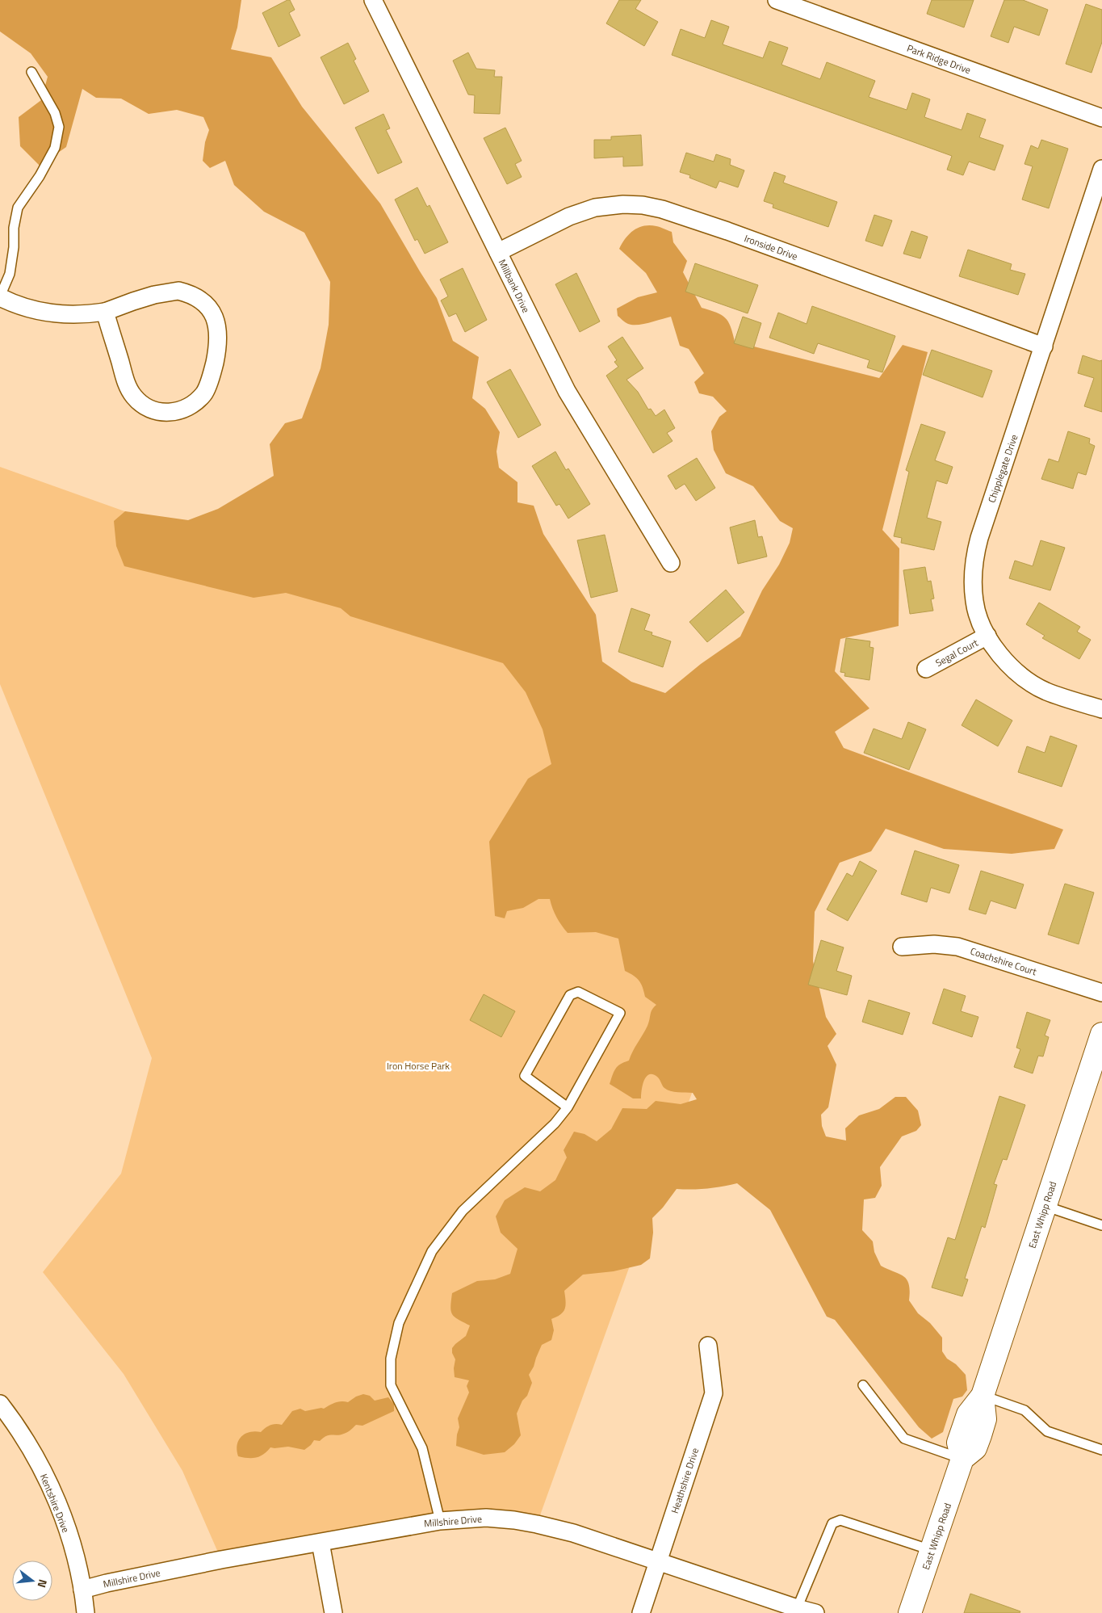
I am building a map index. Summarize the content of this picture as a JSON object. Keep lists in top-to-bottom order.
{
  "streets": {
    "main road": ["East Whipp Road"],
    "street": [
      "Park Ridge Drive",
      "Ironside Drive",
      "Millbank Drive",
      "Chipplegate Drive",
      "Segal Court",
      "Coachshire Court",
      "Heathshire Drive",
      "Kentshire Drive",
      "Millshire Drive"
    ]
  },
  "crossings": [
    ["Ironside Drive", "Millbank Drive"],
    ["Ironside Drive", "Chipplegate Drive"],
    ["Chipplegate Drive", "Segal Court"],
    ["Heathshire Drive", "Millshire Drive"],
    ["Kentshire Drive", "Millshire Drive"]
  ],
  "parks": ["Iron Horse Park"],
  "north": "right"
}
